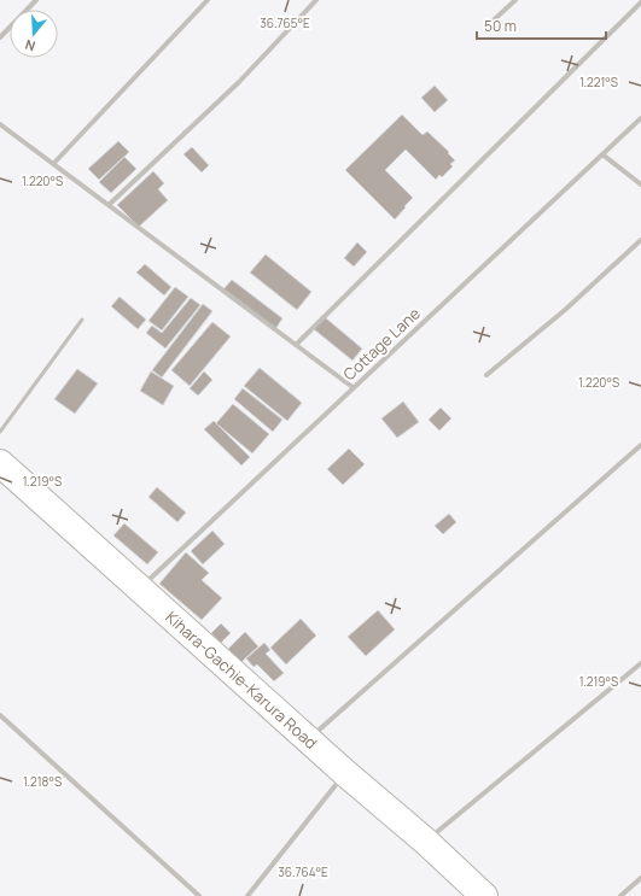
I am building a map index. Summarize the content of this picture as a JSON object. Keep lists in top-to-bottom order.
{
  "streets": {
    "street": ["Cottage Lane", "Kihara-Gachie-Karura Road"]
  },
  "crossings": [
    ["Cottage Lane", "Kihara-Gachie-Karura Road"]
  ],
  "scale_bar": "50 m",
  "north": "bottom",
  "coordinates": [
    "36.765°E",
    "1.221°S",
    "1.220°S",
    "1.219°S",
    "1.218°S",
    "36.764°E"
  ]
}
